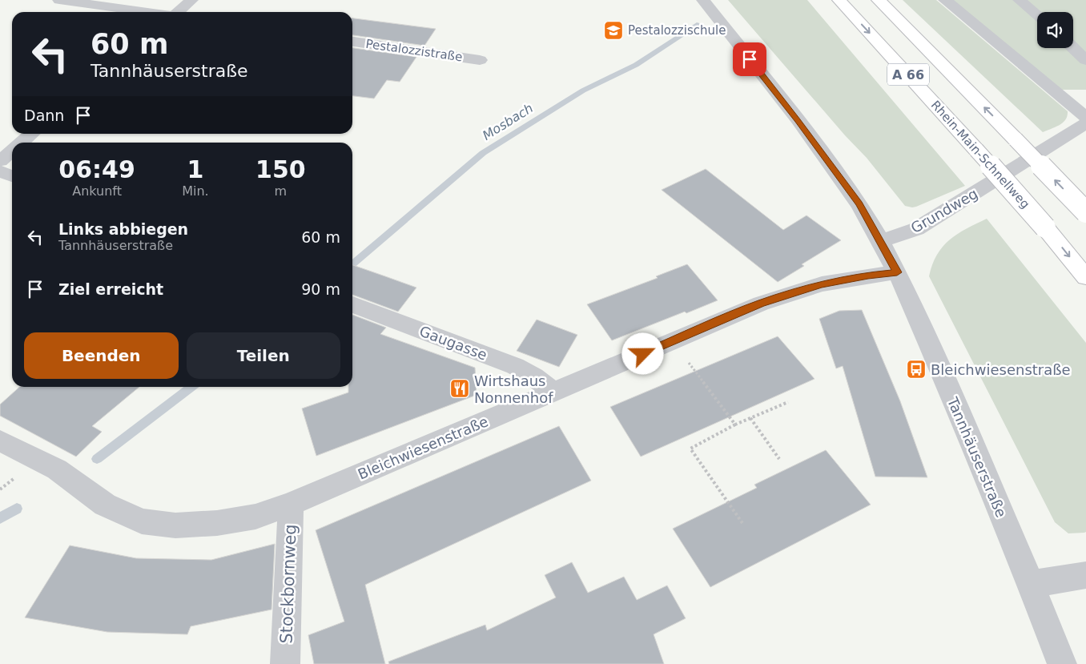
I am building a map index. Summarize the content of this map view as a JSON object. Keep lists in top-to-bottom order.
{
  "streets": {
    "highway": ["A 66", "Rhein-Main-Schnellweg"],
    "street": [
      "Pestalozzistraße",
      "Grundweg",
      "Gaugasse",
      "Bleichwiesenstraße",
      "Tannhäuserstraße",
      "Stockbornweg"
    ]
  },
  "crossings": [
    ["Grundweg", "Tannhäuserstraße"],
    ["Gaugasse", "Bleichwiesenstraße"],
    ["Bleichwiesenstraße", "Tannhäuserstraße"],
    ["Bleichwiesenstraße", "Stockbornweg"]
  ],
  "water": ["Mosbach"],
  "places": {
    "school or university": ["Pestalozzischule"],
    "bus stop": ["Bleichwiesenstraße"],
    "restaurant": ["Wirtshaus Nonnenhof"]
  },
  "page": {
    "turn": ["60 m", "Tannhäuserstraße"],
    "then": "Dann",
    "eta": [
      "06:49",
      "Ankunft",
      "1",
      "Min.",
      "150",
      "m"
    ],
    "list": [
      {
        "name": "Links abbiegen",
        "note": "Tannhäuserstraße",
        "value": "60 m"
      },
      {
        "name": "Ziel erreicht",
        "value": "90 m"
      }
    ],
    "buttons": ["Beenden", "Teilen"]
  }
}
